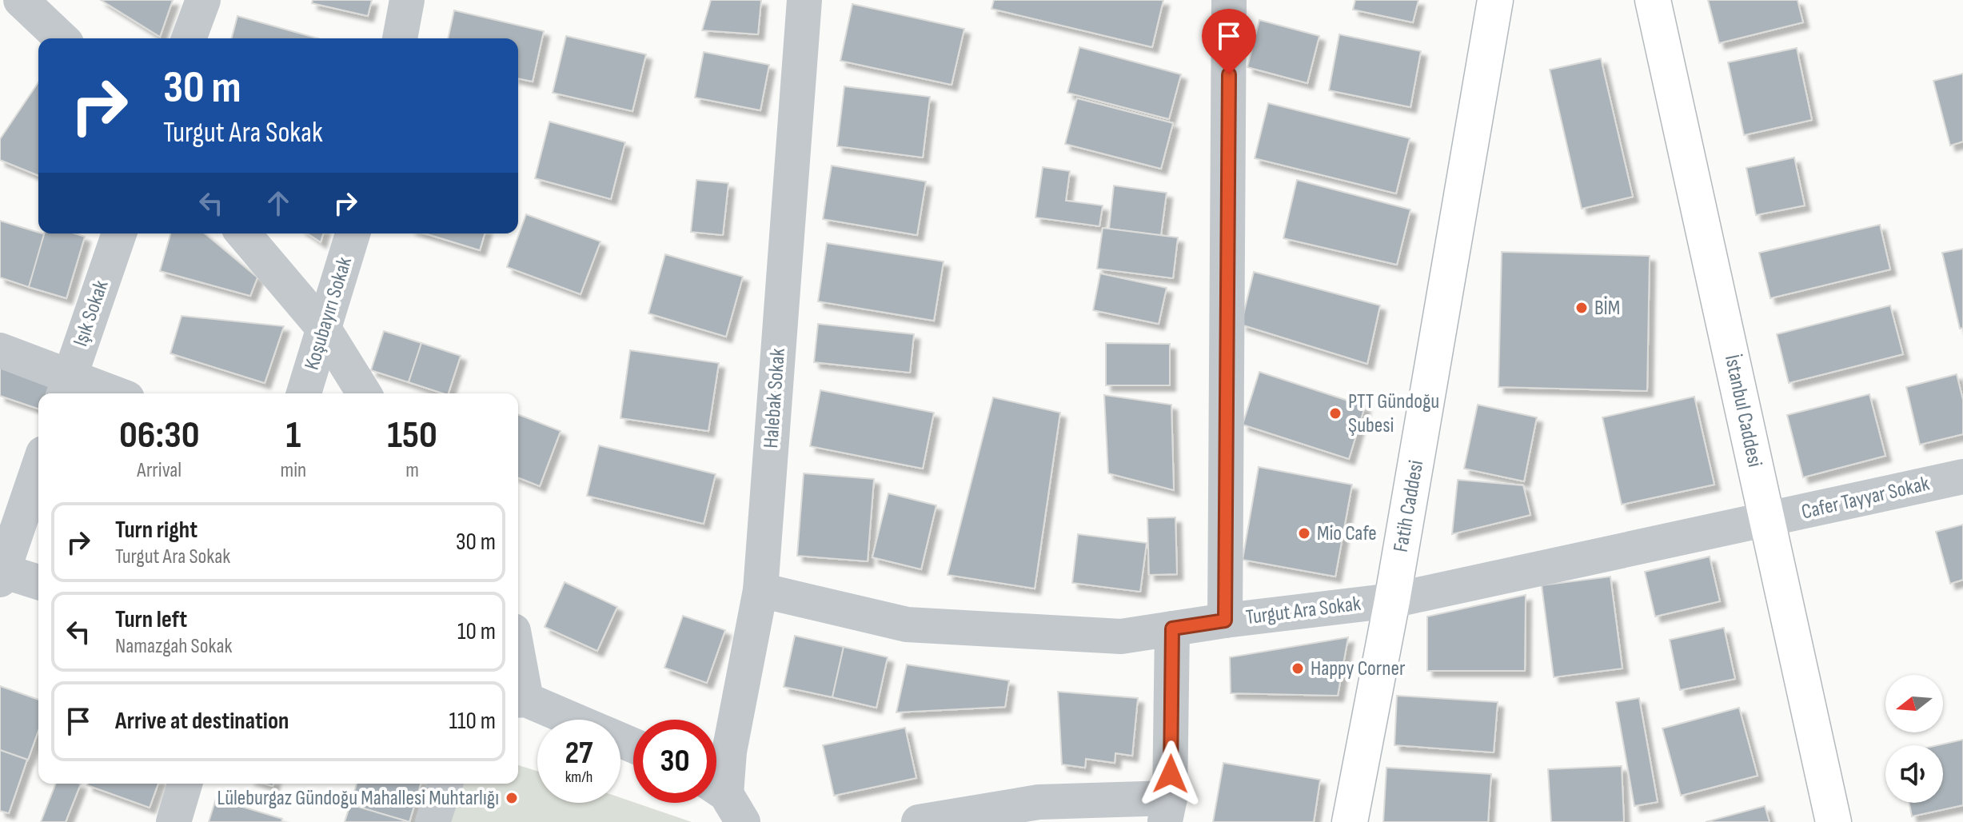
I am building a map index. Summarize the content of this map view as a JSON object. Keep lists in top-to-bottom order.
{
  "streets": {
    "main road": ["İstanbul Caddesi", "Fatih Caddesi"],
    "street": [
      "Işık Sokak",
      "Koşubayırı Sokak",
      "Halebak Sokak",
      "Cafer Tayyar Sokak",
      "Turgut Ara Sokak"
    ]
  },
  "crossings": [
    ["Halebak Sokak", "Turgut Ara Sokak"],
    ["İstanbul Caddesi", "Cafer Tayyar Sokak"],
    ["İstanbul Caddesi", "Turgut Ara Sokak"],
    ["Cafer Tayyar Sokak", "Turgut Ara Sokak"],
    ["Fatih Caddesi", "Turgut Ara Sokak"]
  ],
  "places": [
    "BİM",
    "PTT Gündoğu Şubesi",
    "Mio Cafe",
    "Happy Corner",
    "Lüleburgaz Gündoğu Mahallesi Muhtarlığı"
  ],
  "north": "left",
  "page": {
    "turn": ["30 m", "Turgut Ara Sokak"],
    "eta": [
      "06:30",
      "Arrival",
      "1",
      "min",
      "150",
      "m"
    ],
    "list": [
      {
        "name": "Turn right",
        "note": "Turgut Ara Sokak",
        "value": "30 m"
      },
      {
        "name": "Turn left",
        "note": "Namazgah Sokak",
        "value": "10 m"
      },
      {
        "name": "Arrive at destination",
        "value": "110 m"
      }
    ],
    "speed": "27 km/h",
    "limit": "30"
  }
}
